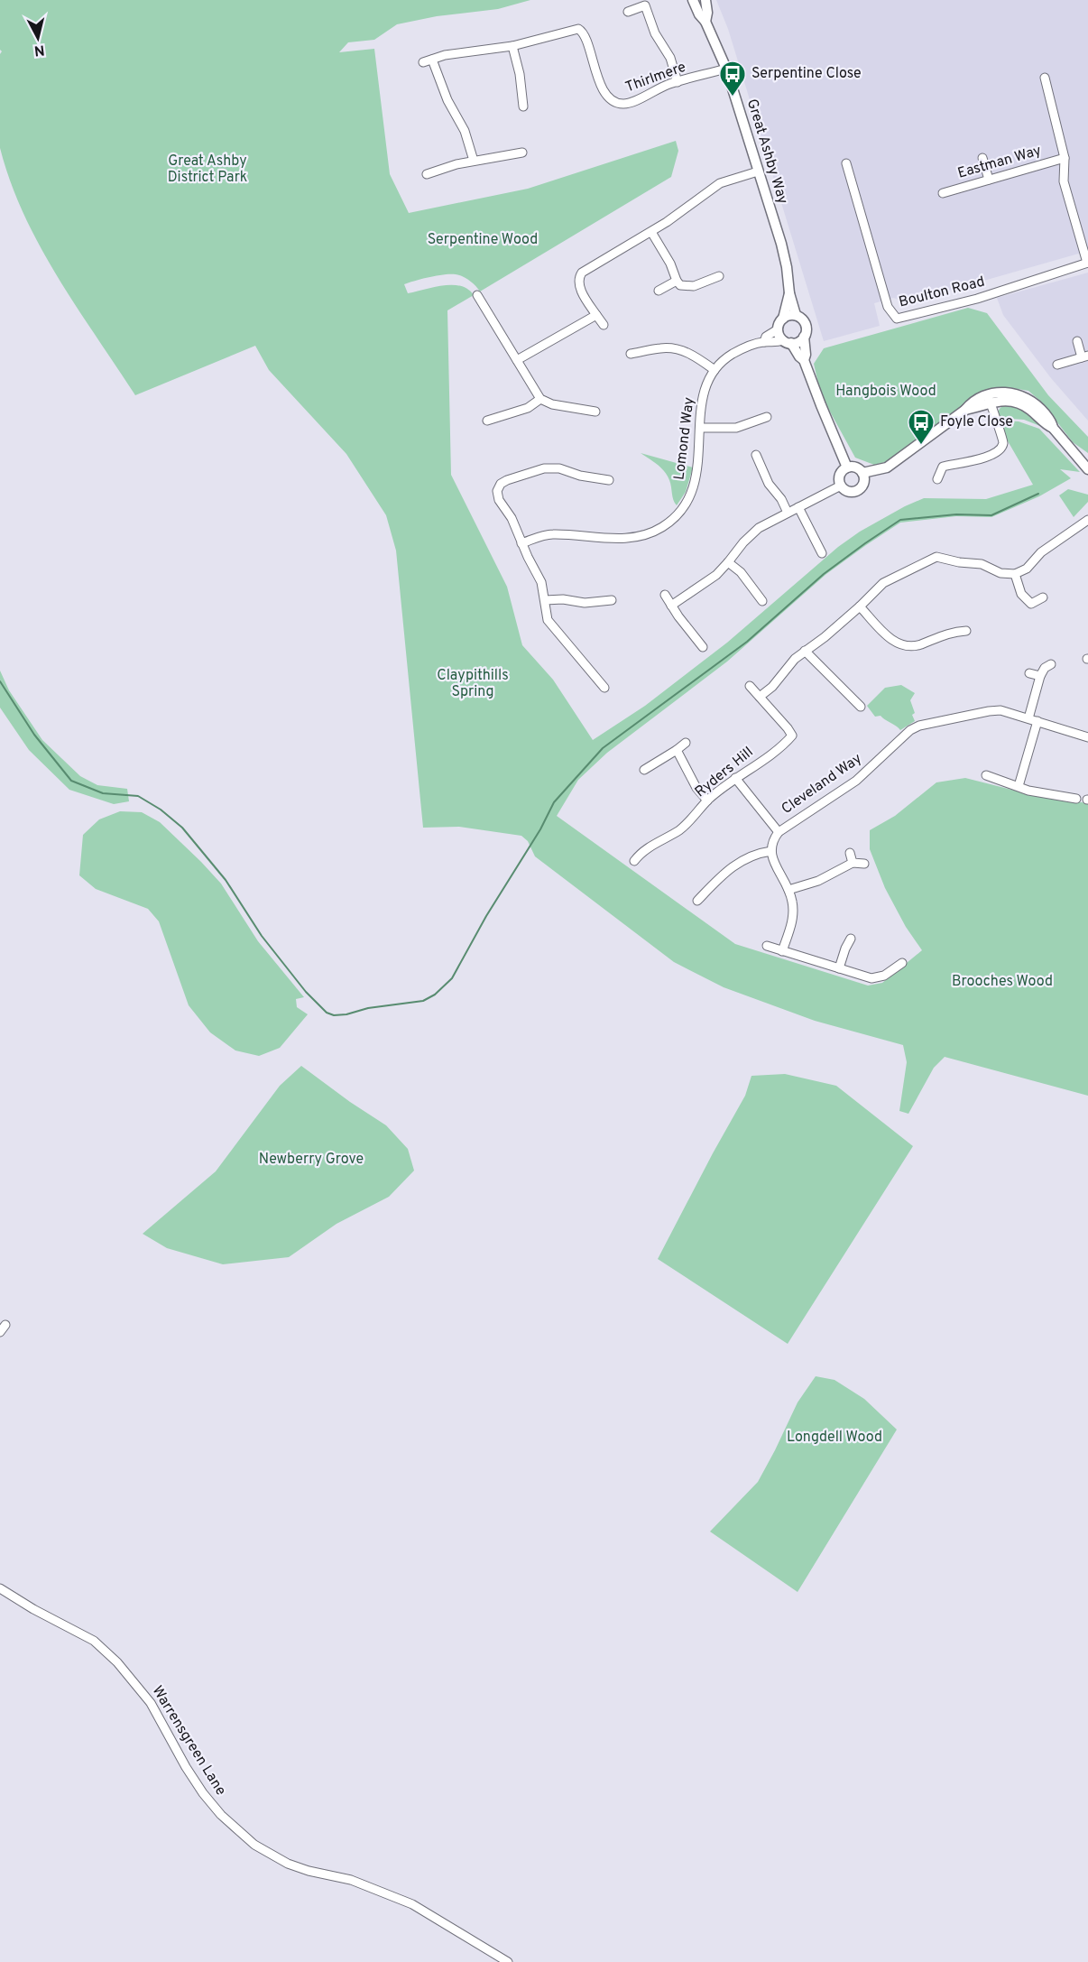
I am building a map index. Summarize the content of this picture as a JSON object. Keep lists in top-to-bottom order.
{
  "streets": {
    "street": [
      "Thirlmere",
      "Great Ashby Way",
      "Eastman Way",
      "Boulton Road",
      "Lomond Way",
      "Ryders Hill",
      "Cleveland Way",
      "Warrensgreen Lane"
    ]
  },
  "crossings": [
    ["Thirlmere", "Great Ashby Way"],
    ["Great Ashby Way", "Lomond Way"],
    ["Eastman Way", "Boulton Road"],
    ["Ryders Hill", "Cleveland Way"]
  ],
  "parks": [
    "Great Ashby District Park",
    "Serpentine Wood",
    "Hangbois Wood",
    "Claypithills Spring",
    "Brooches Wood",
    "Newberry Grove",
    "Longdell Wood"
  ],
  "places": {
    "bus stop": ["Serpentine Close", "Foyle Close"]
  },
  "north": "bottom"
}
